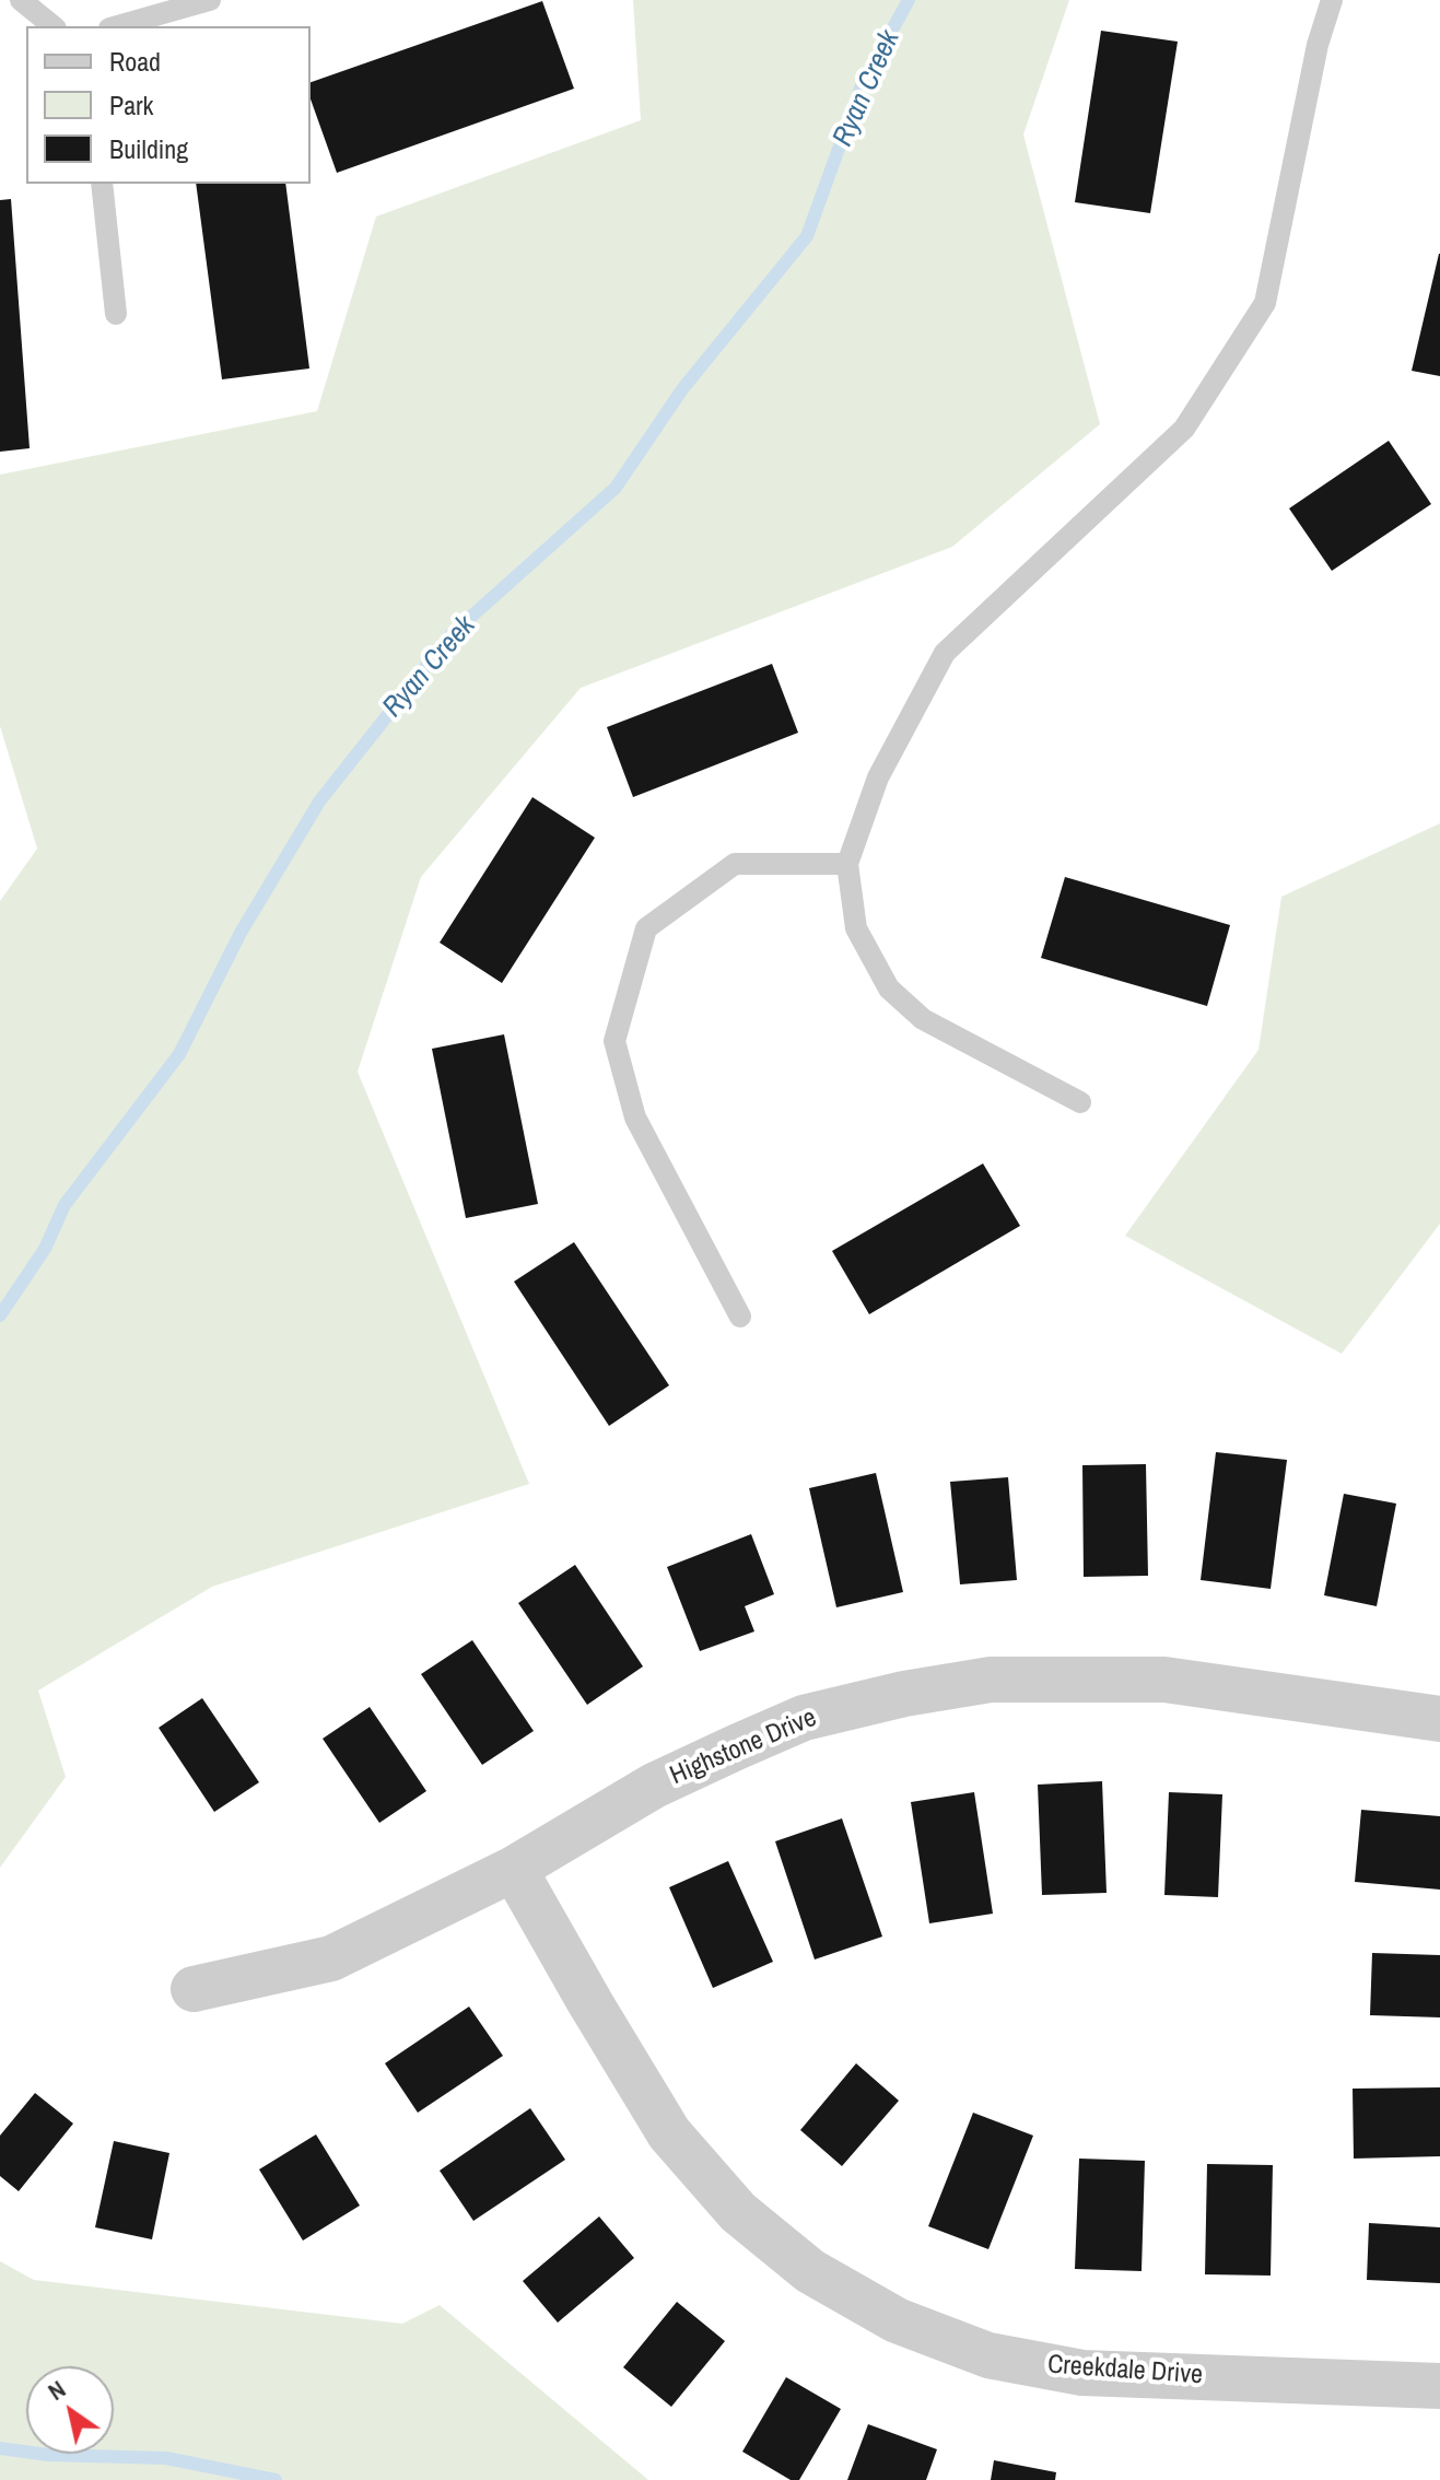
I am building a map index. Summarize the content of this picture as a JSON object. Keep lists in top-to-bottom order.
{
  "streets": {
    "street": ["Highstone Drive", "Creekdale Drive"]
  },
  "crossings": [
    ["Highstone Drive", "Creekdale Drive"]
  ],
  "water": ["Ryan Creek"],
  "legend": ["Road", "Park", "Building"],
  "north": "top left"
}
